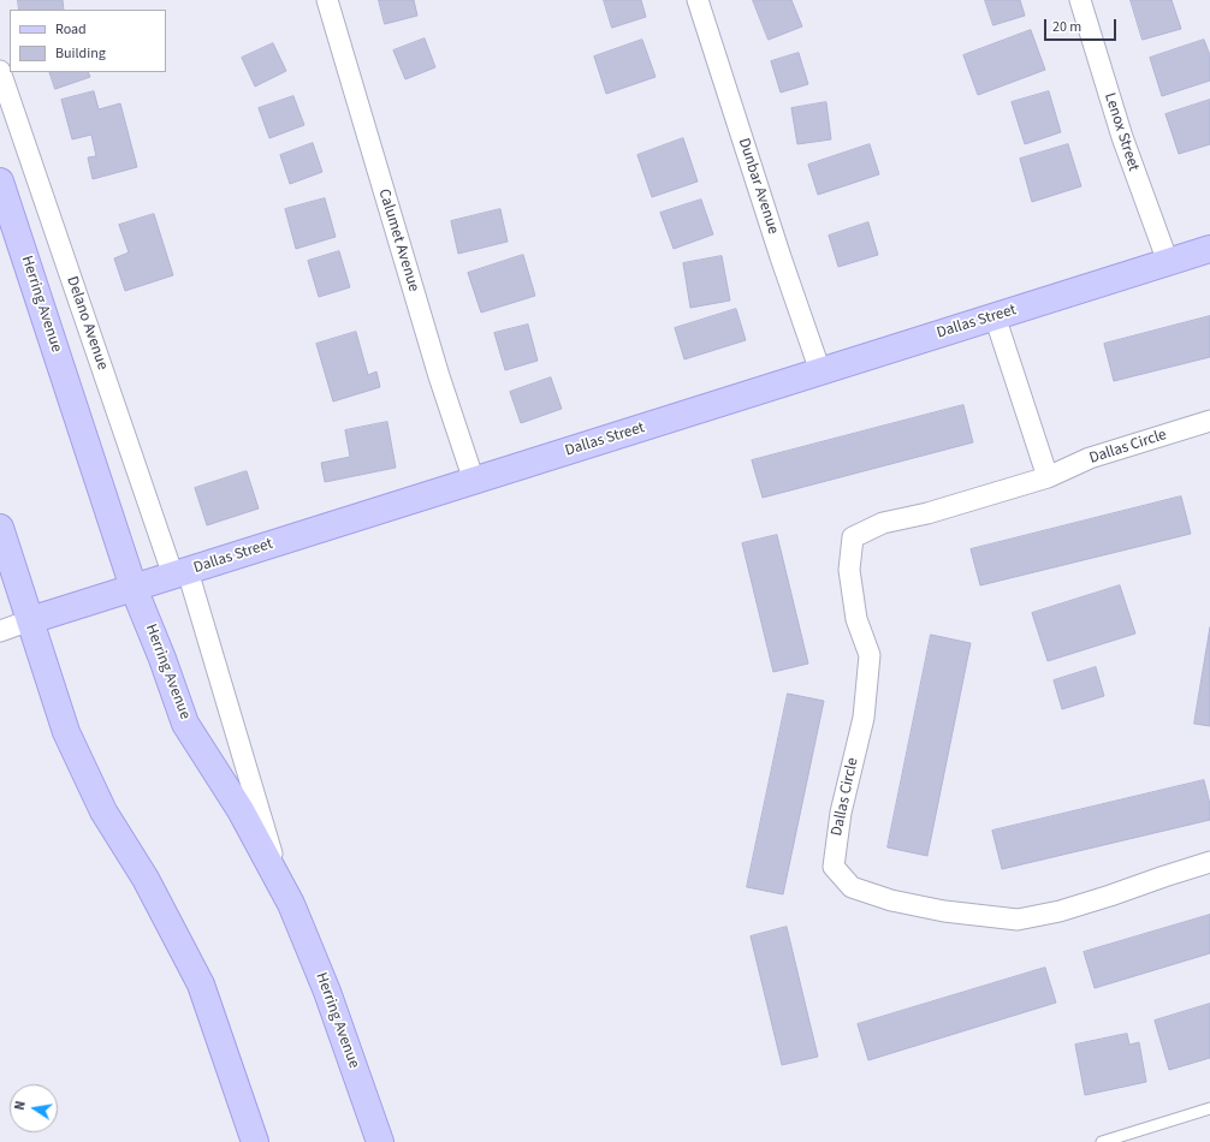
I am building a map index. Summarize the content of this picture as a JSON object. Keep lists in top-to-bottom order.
{
  "streets": {
    "main road": ["Herring Avenue", "Dallas Street"],
    "street": [
      "Lenox Street",
      "Dunbar Avenue",
      "Calumet Avenue",
      "Delano Avenue",
      "Dallas Circle"
    ]
  },
  "crossings": [
    ["Lenox Street", "Dallas Street"],
    ["Dunbar Avenue", "Dallas Street"],
    ["Calumet Avenue", "Dallas Street"],
    ["Herring Avenue", "Dallas Street"],
    ["Herring Avenue", "Delano Avenue"],
    ["Dallas Street", "Delano Avenue"]
  ],
  "legend": ["Road", "Building"],
  "scale_bar": "20 m",
  "north": "left"
}
